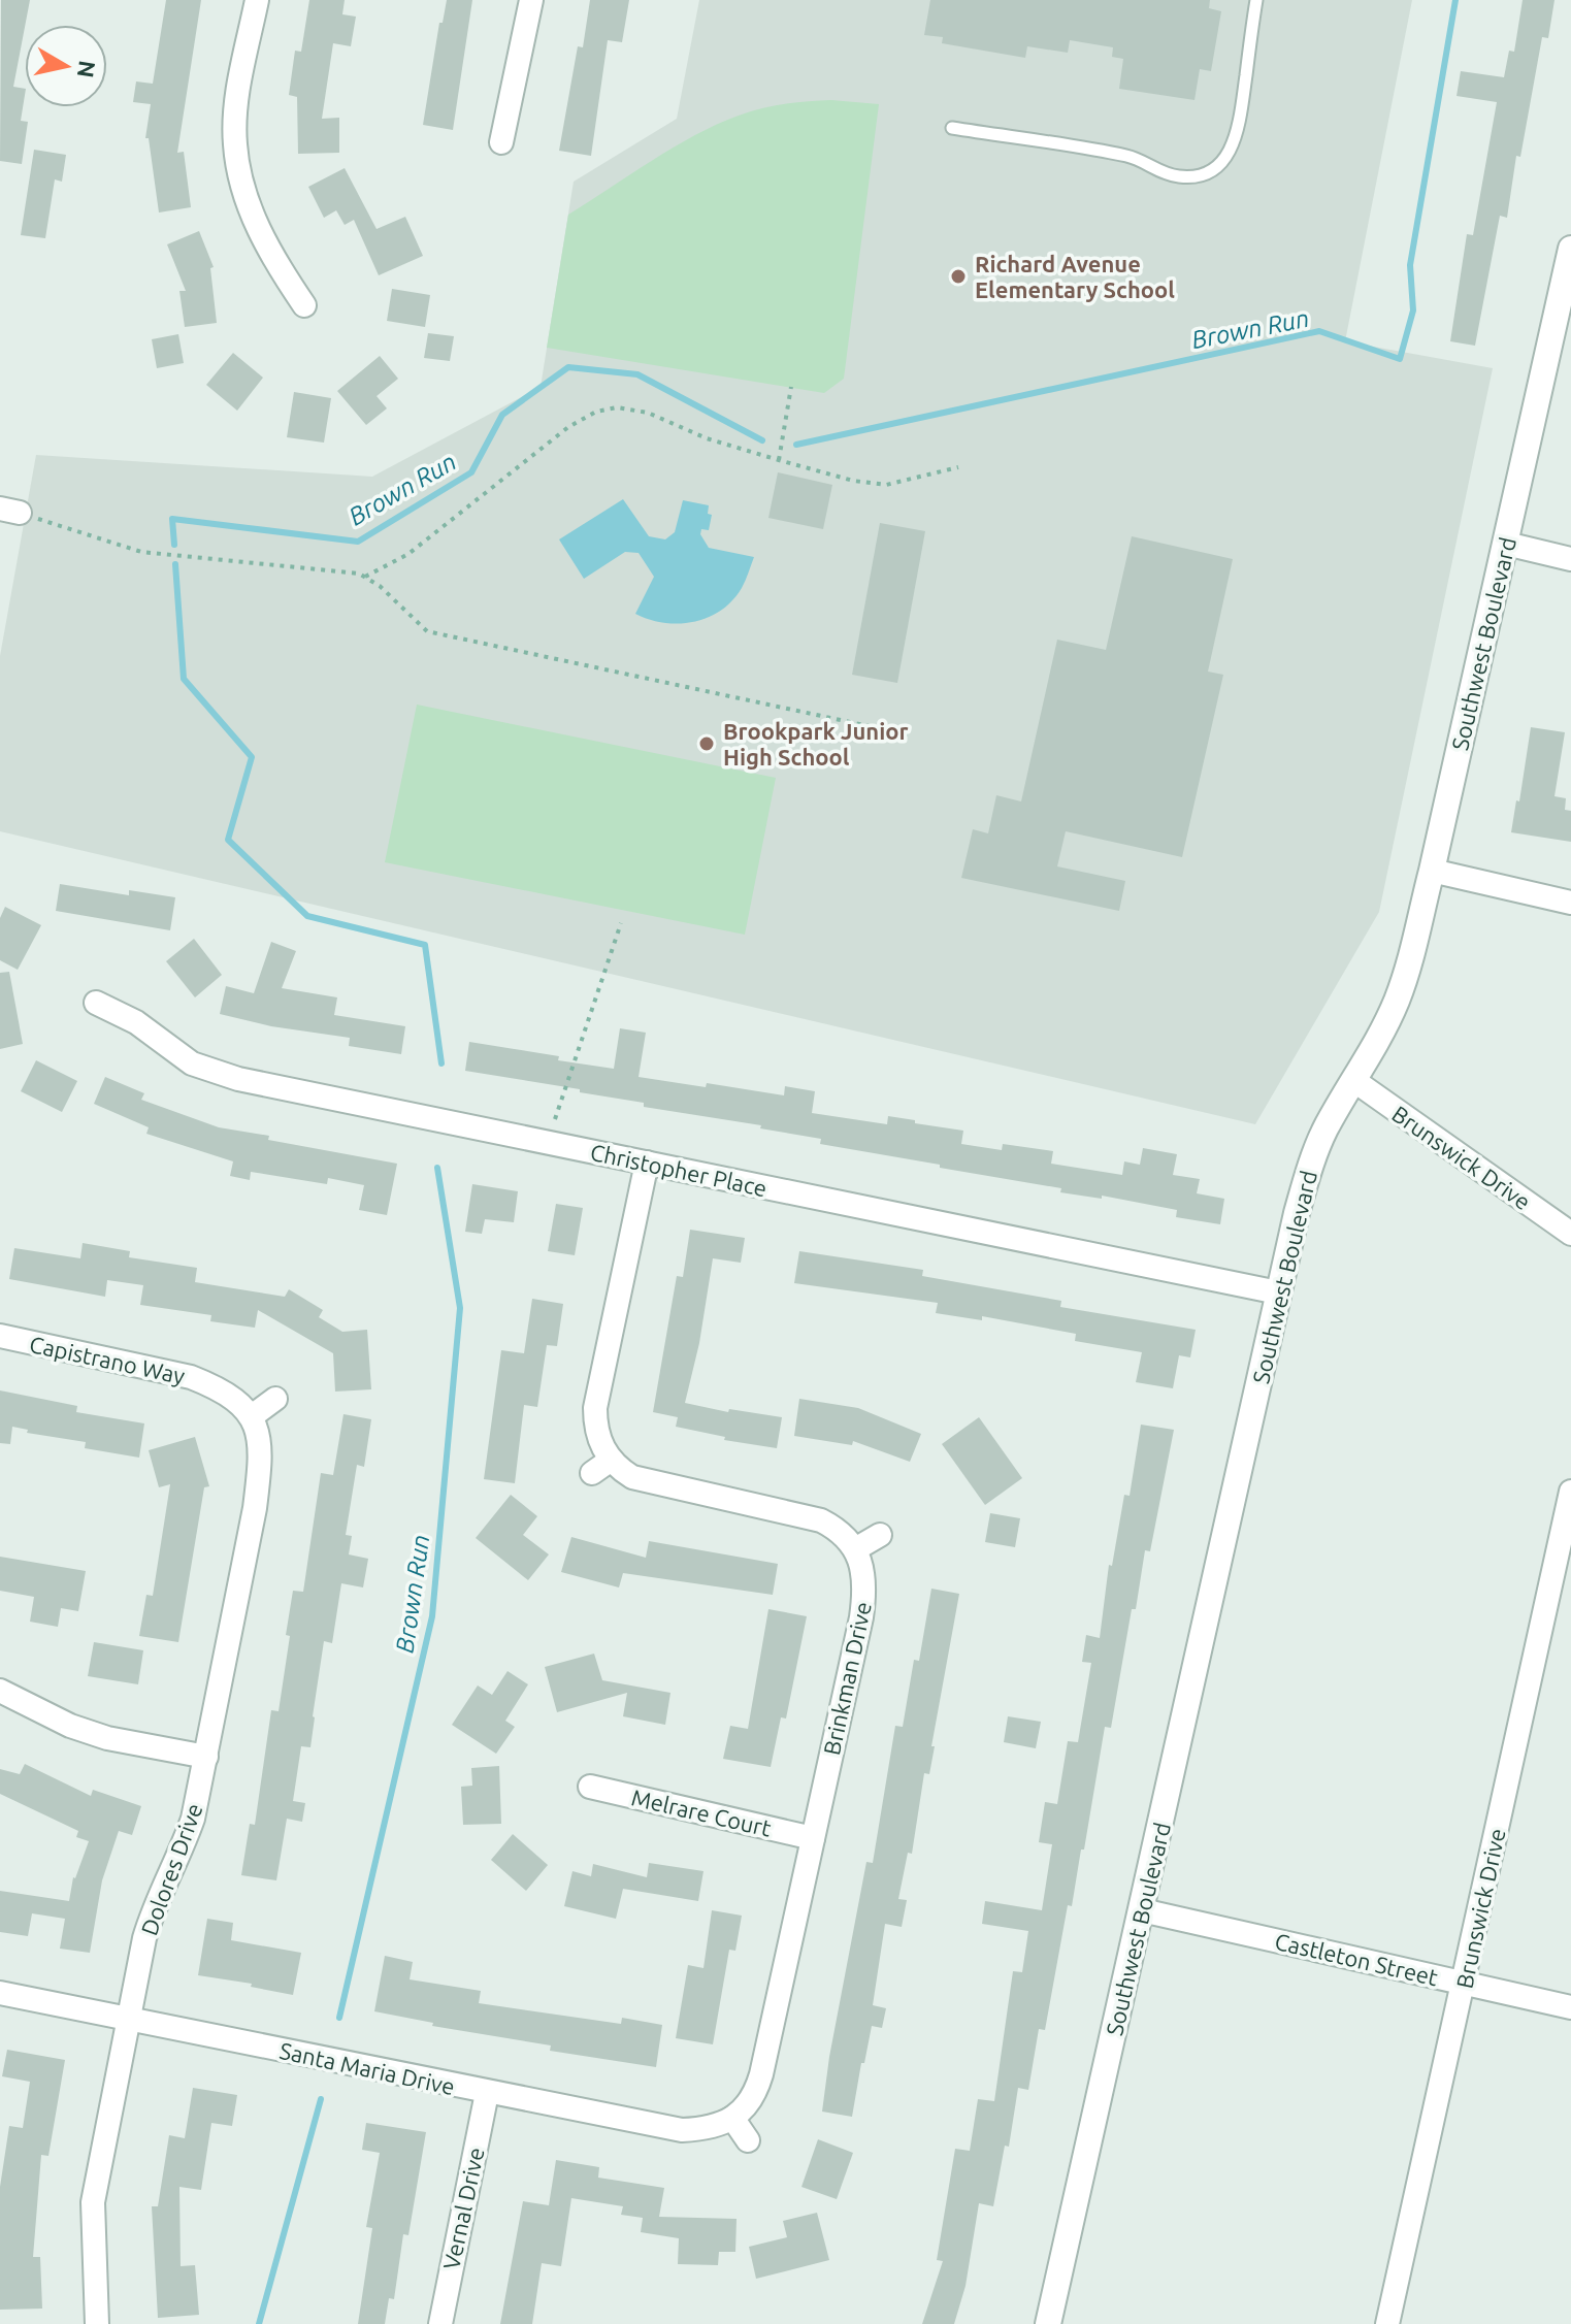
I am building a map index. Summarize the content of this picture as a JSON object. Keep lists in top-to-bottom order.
{
  "streets": {
    "street": [
      "Southwest Boulevard",
      "Brunswick Drive",
      "Christopher Place",
      "Capistrano Way",
      "Brinkman Drive",
      "Melrare Court",
      "Dolores Drive",
      "Castleton Street",
      "Santa Maria Drive",
      "Vernal Drive"
    ]
  },
  "crossings": [
    ["Southwest Boulevard", "Brunswick Drive"],
    ["Southwest Boulevard", "Christopher Place"],
    ["Southwest Boulevard", "Castleton Street"],
    ["Brunswick Drive", "Castleton Street"],
    ["Capistrano Way", "Dolores Drive"],
    ["Brinkman Drive", "Melrare Court"],
    ["Brinkman Drive", "Santa Maria Drive"],
    ["Dolores Drive", "Santa Maria Drive"],
    ["Santa Maria Drive", "Vernal Drive"]
  ],
  "water": ["Brown Run"],
  "places": ["Richard Avenue Elementary School", "Brookpark Junior High School"],
  "north": "right"
}
